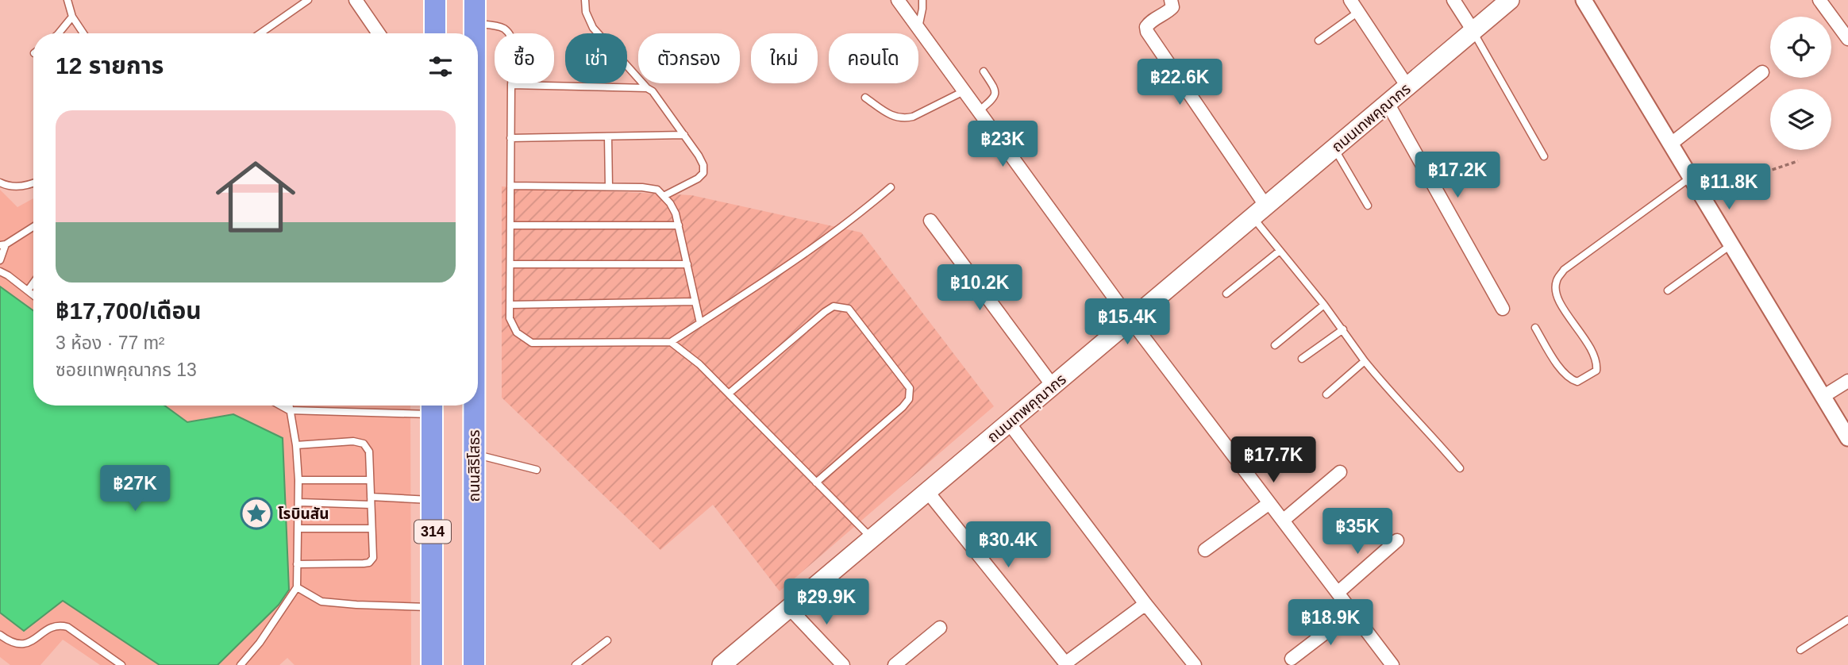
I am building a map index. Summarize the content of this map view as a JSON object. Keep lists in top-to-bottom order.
{
  "streets": {
    "highway": ["ถนนสิริโสธร", "314"],
    "main road": ["ถนนเทพคุณากร"]
  },
  "places": {
    "place": ["โรบินสัน"]
  },
  "page": {
    "chip": [
      "ซื้อ",
      "เช่า",
      "ตัวกรอง",
      "ใหม่",
      "คอนโด"
    ],
    "heading": "12 รายการ",
    "price": [
      "฿22.6K",
      "฿23K",
      "฿17.2K",
      "฿11.8K",
      "฿10.2K",
      "฿15.4K",
      "฿17.7K",
      "฿27K",
      "฿35K",
      "฿30.4K",
      "฿29.9K",
      "฿18.9K"
    ],
    "list": [
      {
        "name": "฿17,700/เดือน",
        "note": "3 ห้อง · 77 m² · ซอยเทพคุณากร 13"
      }
    ]
  }
}
